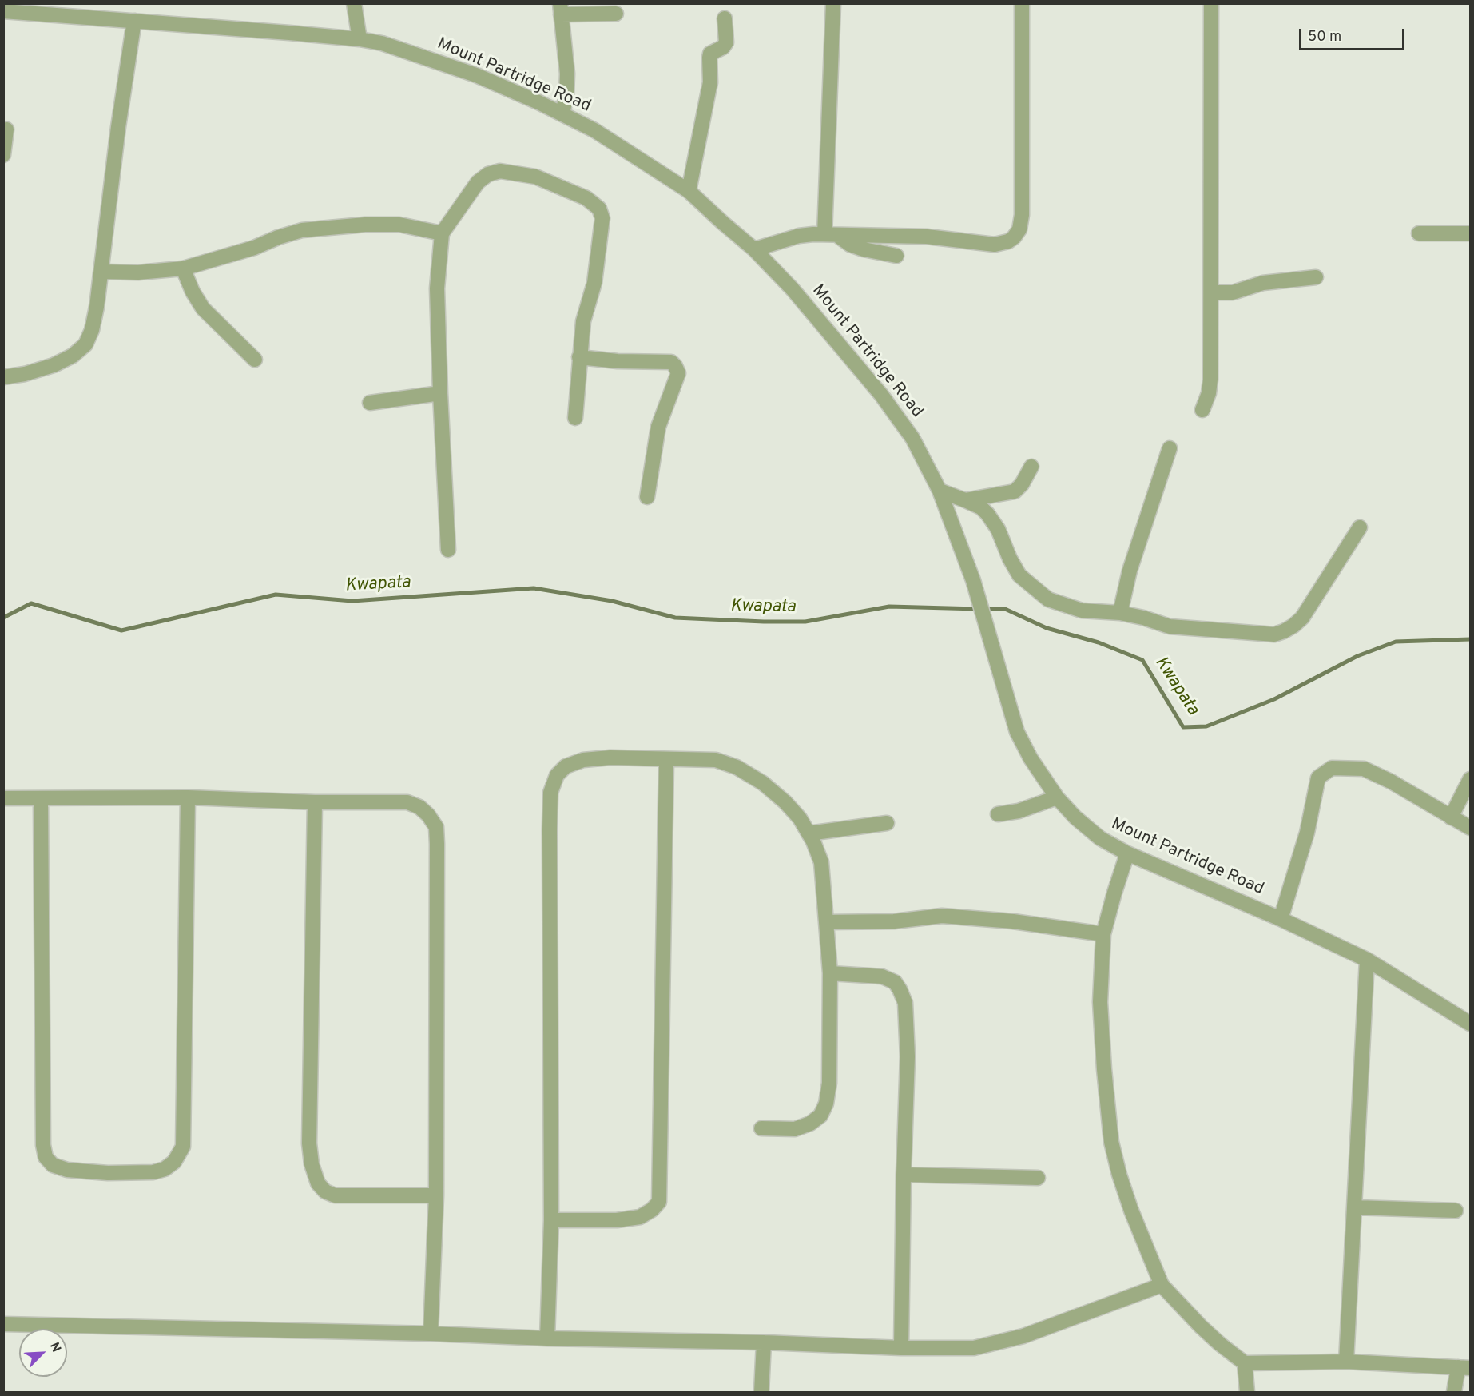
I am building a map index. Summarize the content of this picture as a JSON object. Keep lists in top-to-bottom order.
{
  "streets": {
    "street": ["Mount Partridge Road"]
  },
  "water": ["Kwapata"],
  "scale_bar": "50 m",
  "north": "top right"
}
